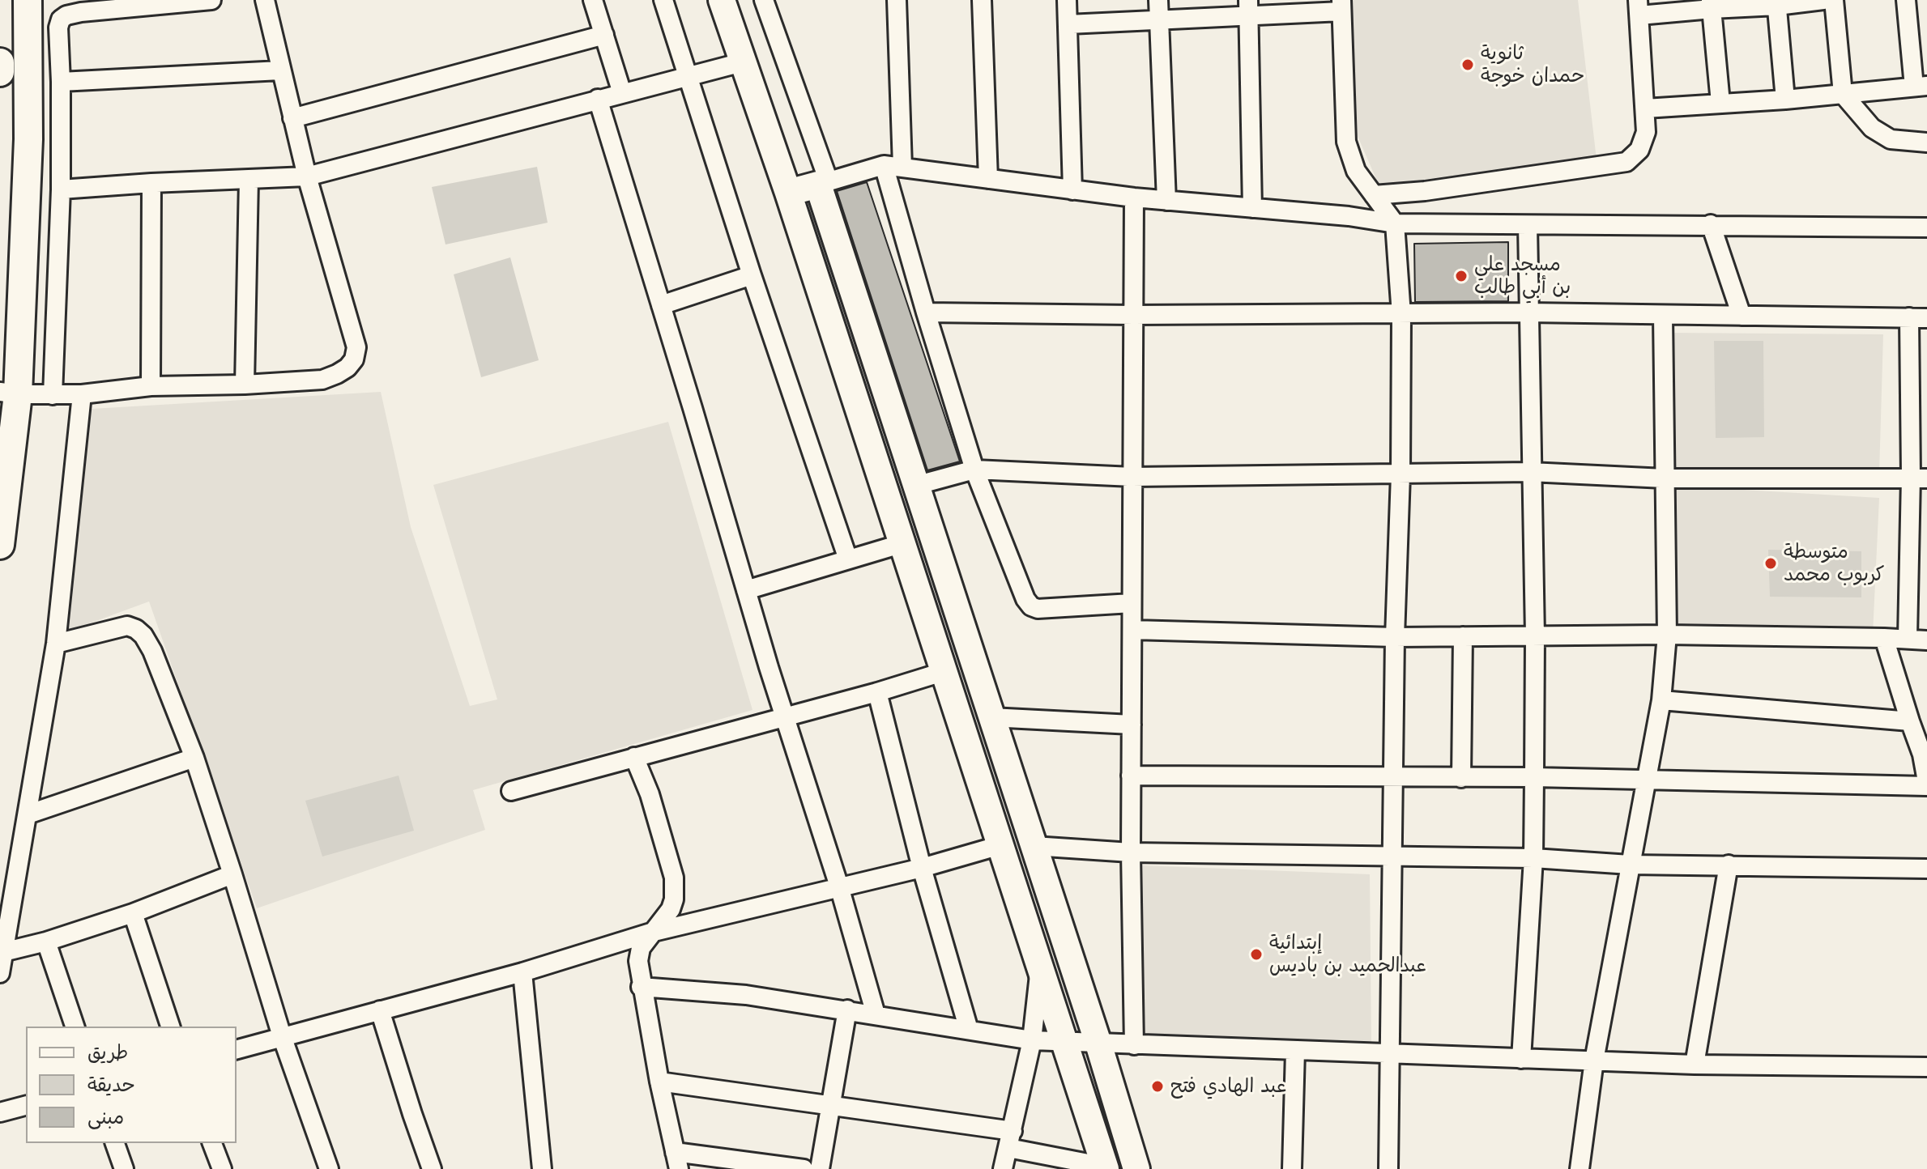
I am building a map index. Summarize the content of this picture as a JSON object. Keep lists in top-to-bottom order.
{
  "places": [
    "ثانوية حمدان خوجة",
    "مسجد علي بن أبي طالب",
    "متوسطة كربوب محمد",
    "إبتدائية عبدالحميد بن باديس",
    "عبد الهادي فتح"
  ],
  "legend": ["طريق", "حديقة", "مبنى"]
}
